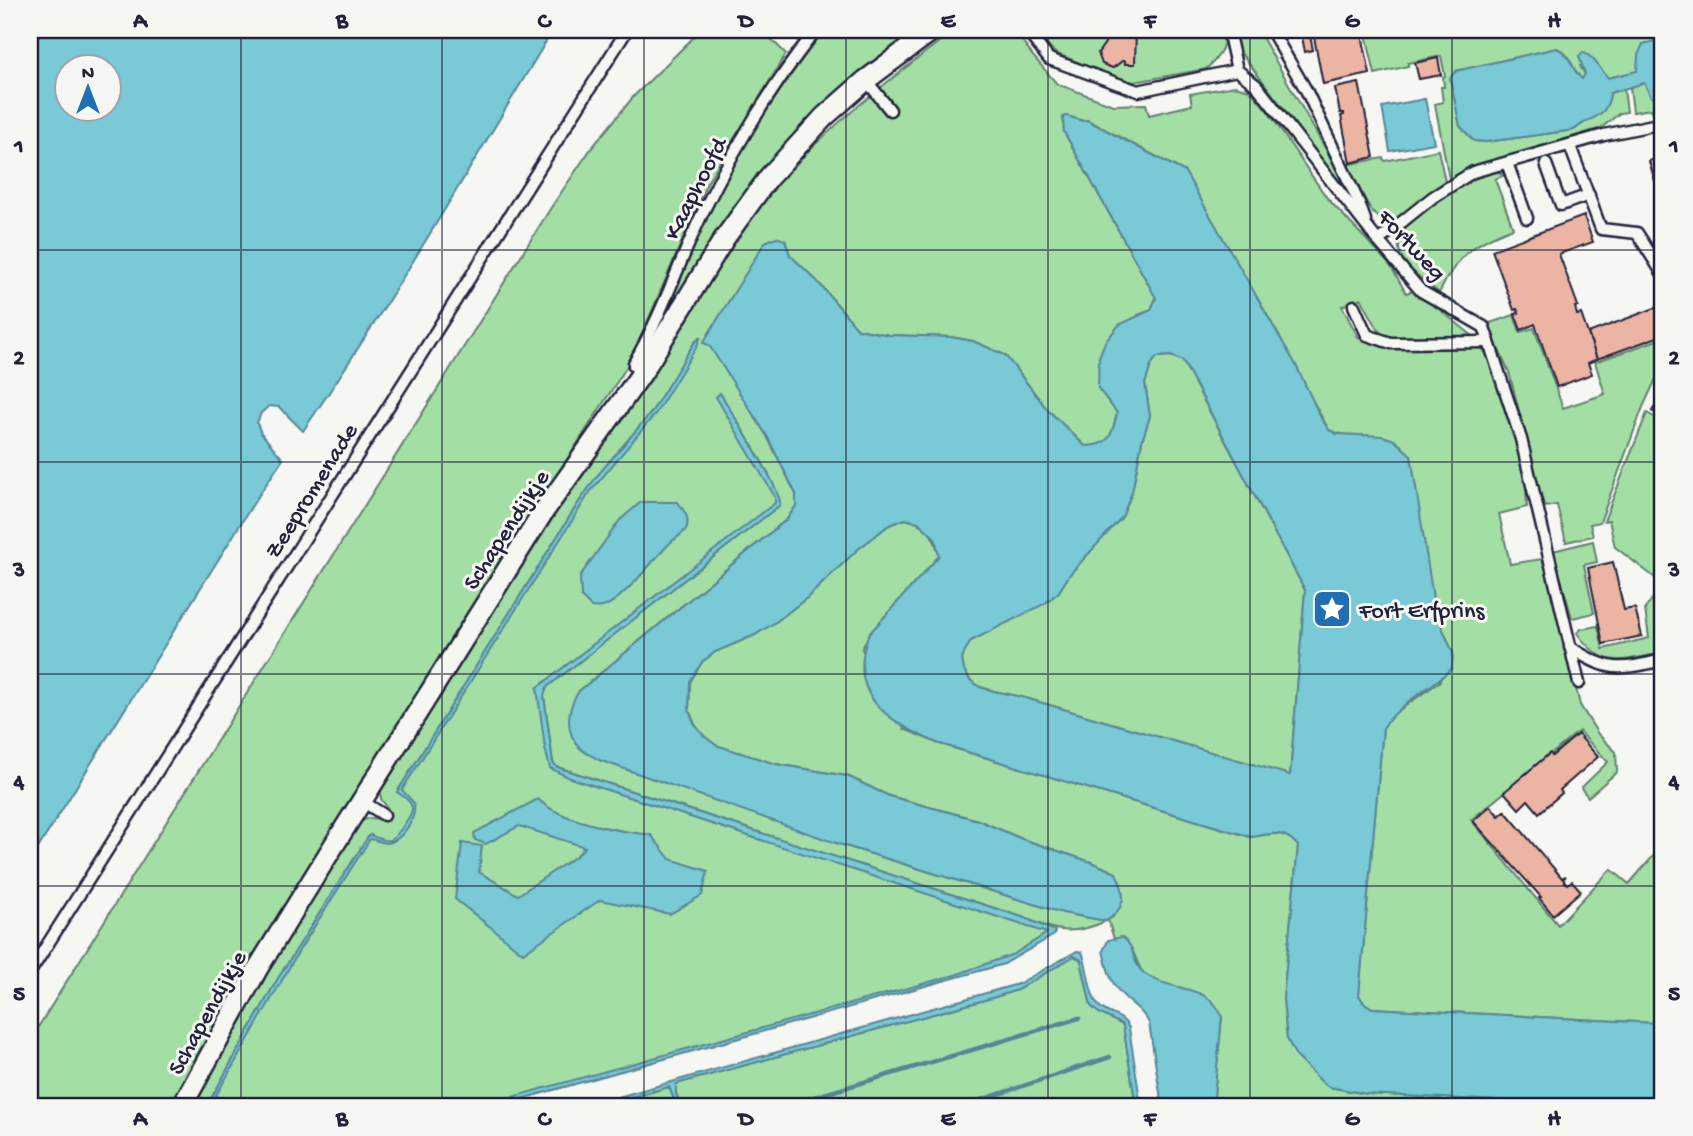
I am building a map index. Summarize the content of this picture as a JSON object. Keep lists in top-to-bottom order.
{
  "streets": {
    "street": ["Schapendijkje"],
    "lane": ["Kaaphoofd", "Fortweg", "Zeepromenade"]
  },
  "crossings": [
    ["Kaaphoofd", "Schapendijkje"]
  ],
  "places": {
    "place": ["Fort Erfprins"]
  },
  "north": "top",
  "grid": {
    "columns": [
      "A",
      "B",
      "C",
      "D",
      "E",
      "F",
      "G",
      "H"
    ],
    "rows": [
      "1",
      "2",
      "3",
      "4",
      "5"
    ]
  }
}
